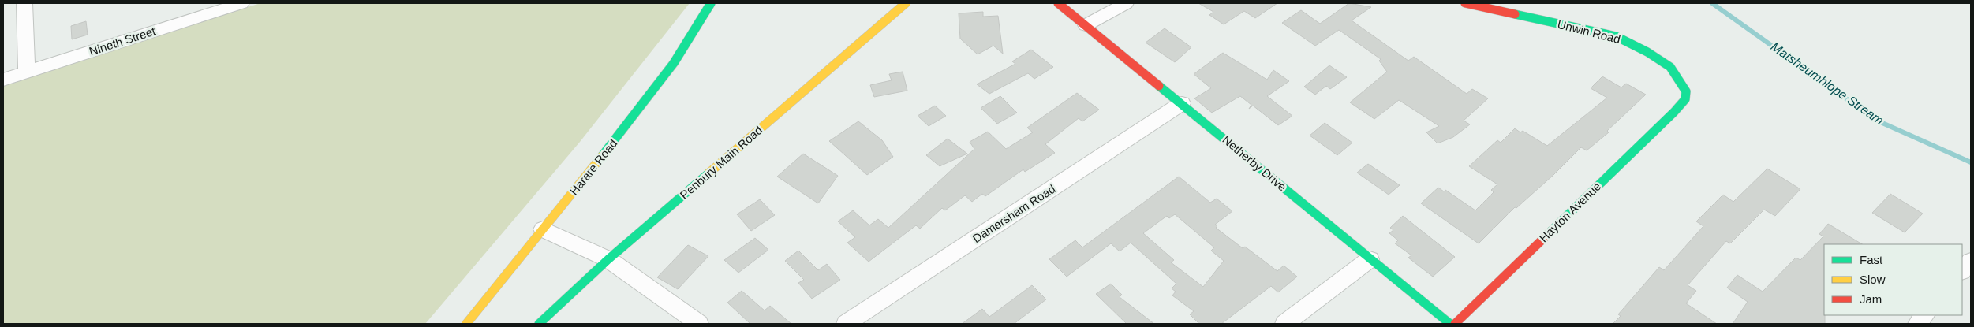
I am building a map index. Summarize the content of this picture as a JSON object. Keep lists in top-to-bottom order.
{
  "streets": {
    "main road": [
      "Unwin Road",
      "Penbury Main Road",
      "Netherby Drive",
      "Harare Road",
      "Hayton Avenue"
    ],
    "street": ["Nineth Street", "Damersham Road"]
  },
  "crossings": [
    ["Unwin Road", "Hayton Avenue"],
    ["Netherby Drive", "Damersham Road"]
  ],
  "water": ["Matsheumhlope Stream"],
  "legend": ["Fast", "Slow", "Jam"]
}
